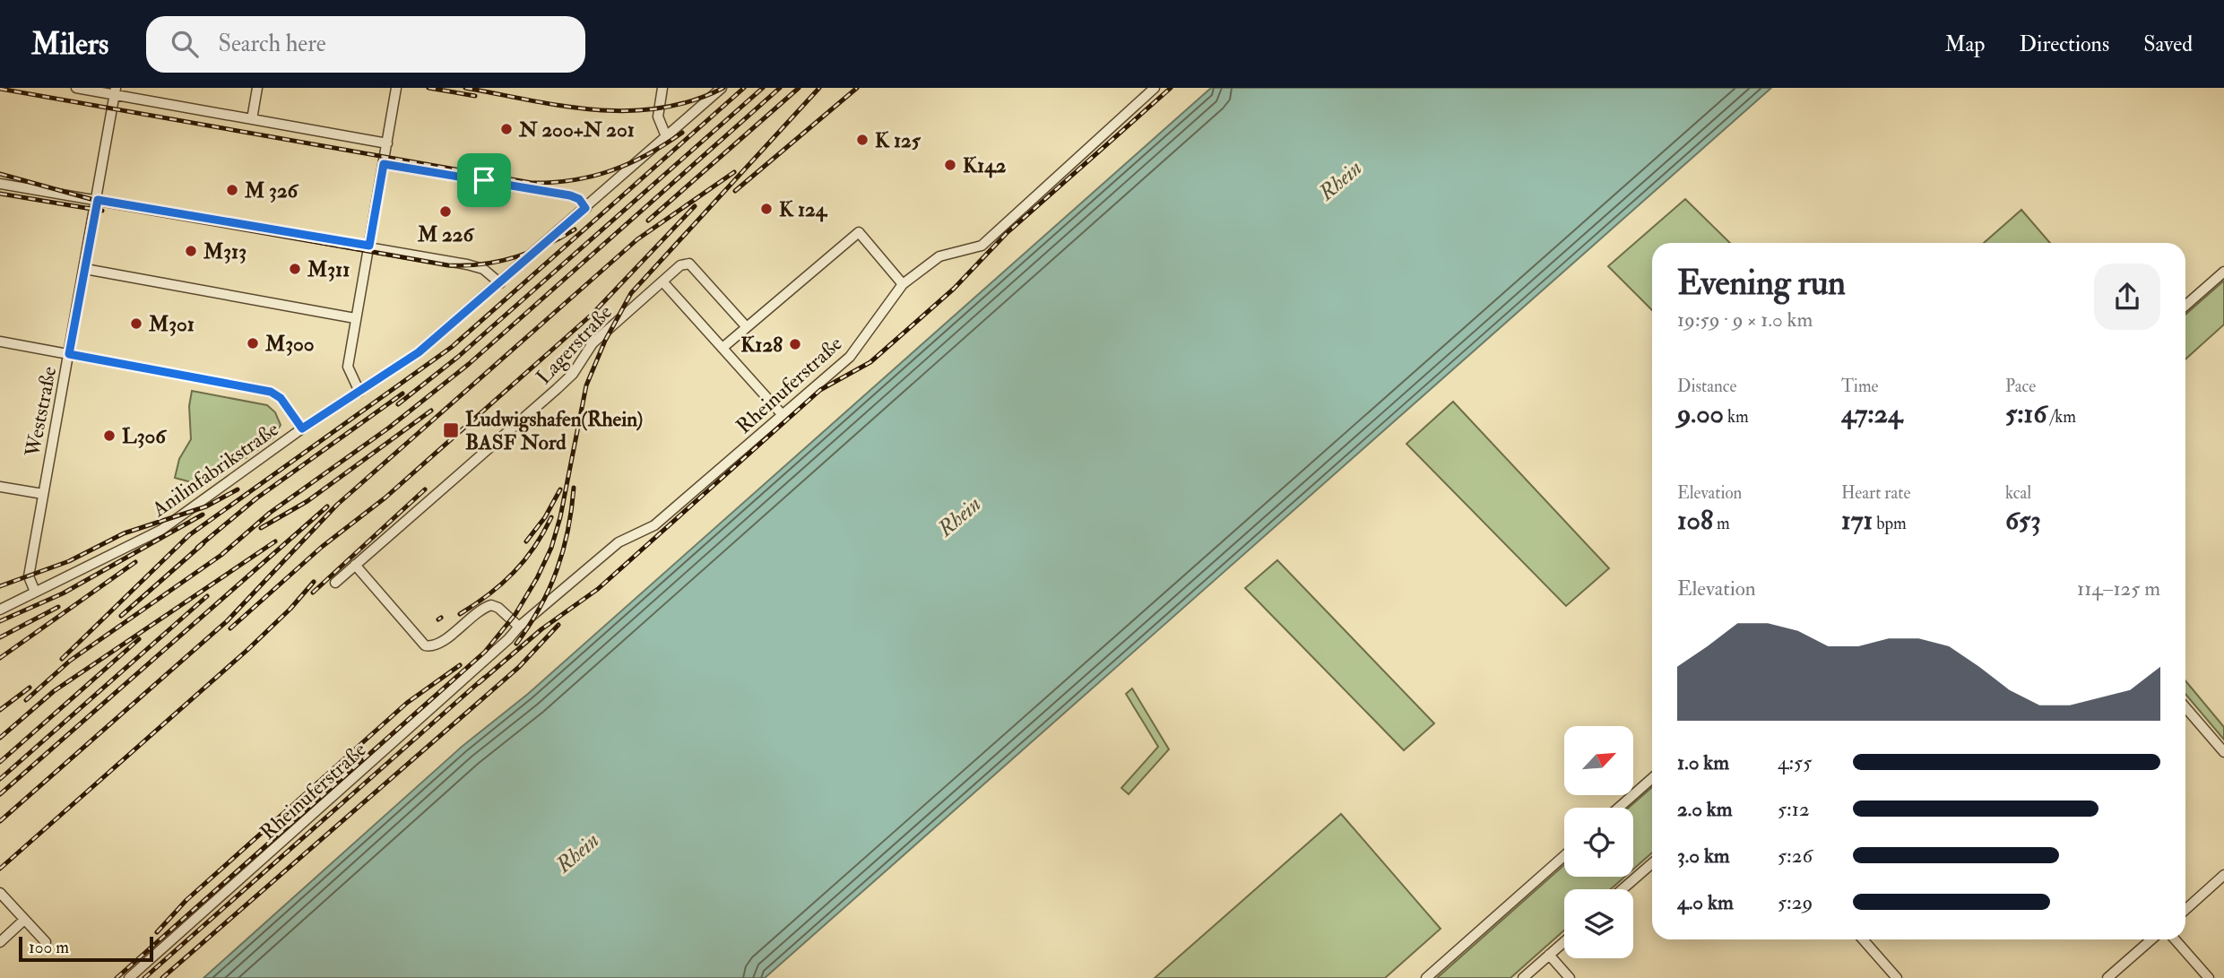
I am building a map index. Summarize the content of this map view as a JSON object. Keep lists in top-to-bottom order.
{
  "streets": {
    "street": [
      "Lagerstraße",
      "Rheinuferstraße",
      "Weststraße",
      "Anilinfabrikstraße"
    ]
  },
  "crossings": [
    ["Weststraße", "Anilinfabrikstraße"]
  ],
  "water": ["Rhein"],
  "places": {
    "other": [
      "N 200+N 201",
      "K 125",
      "K142",
      "M 326",
      "K 124",
      "M 226",
      "M313",
      "M311",
      "M301",
      "M300",
      "K128",
      "L306"
    ],
    "transit": ["Ludwigshafen(Rhein) BASF Nord"]
  },
  "scale_bar": "100 m",
  "north": "top right",
  "page": {
    "header": "Milers",
    "search": "Search here",
    "nav": ["Map", "Directions", "Saved"],
    "heading": ["Evening run", "19:59 · 9 × 1.0 km"],
    "stats": [
      ["Distance", "9.00 km"],
      ["Time", "47:24"],
      ["Pace", "5:16 /km"],
      ["Elevation", "108 m"],
      ["Heart rate", "171 bpm"],
      ["kcal", "653"]
    ],
    "chart": ["Elevation", "114–125 m"],
    "list": [
      {
        "name": "1.0 km",
        "note": "4:55"
      },
      {
        "name": "2.0 km",
        "note": "5:12"
      },
      {
        "name": "3.0 km",
        "note": "5:26"
      },
      {
        "name": "4.0 km",
        "note": "5:29"
      }
    ],
    "scale": "100 m"
  }
}
